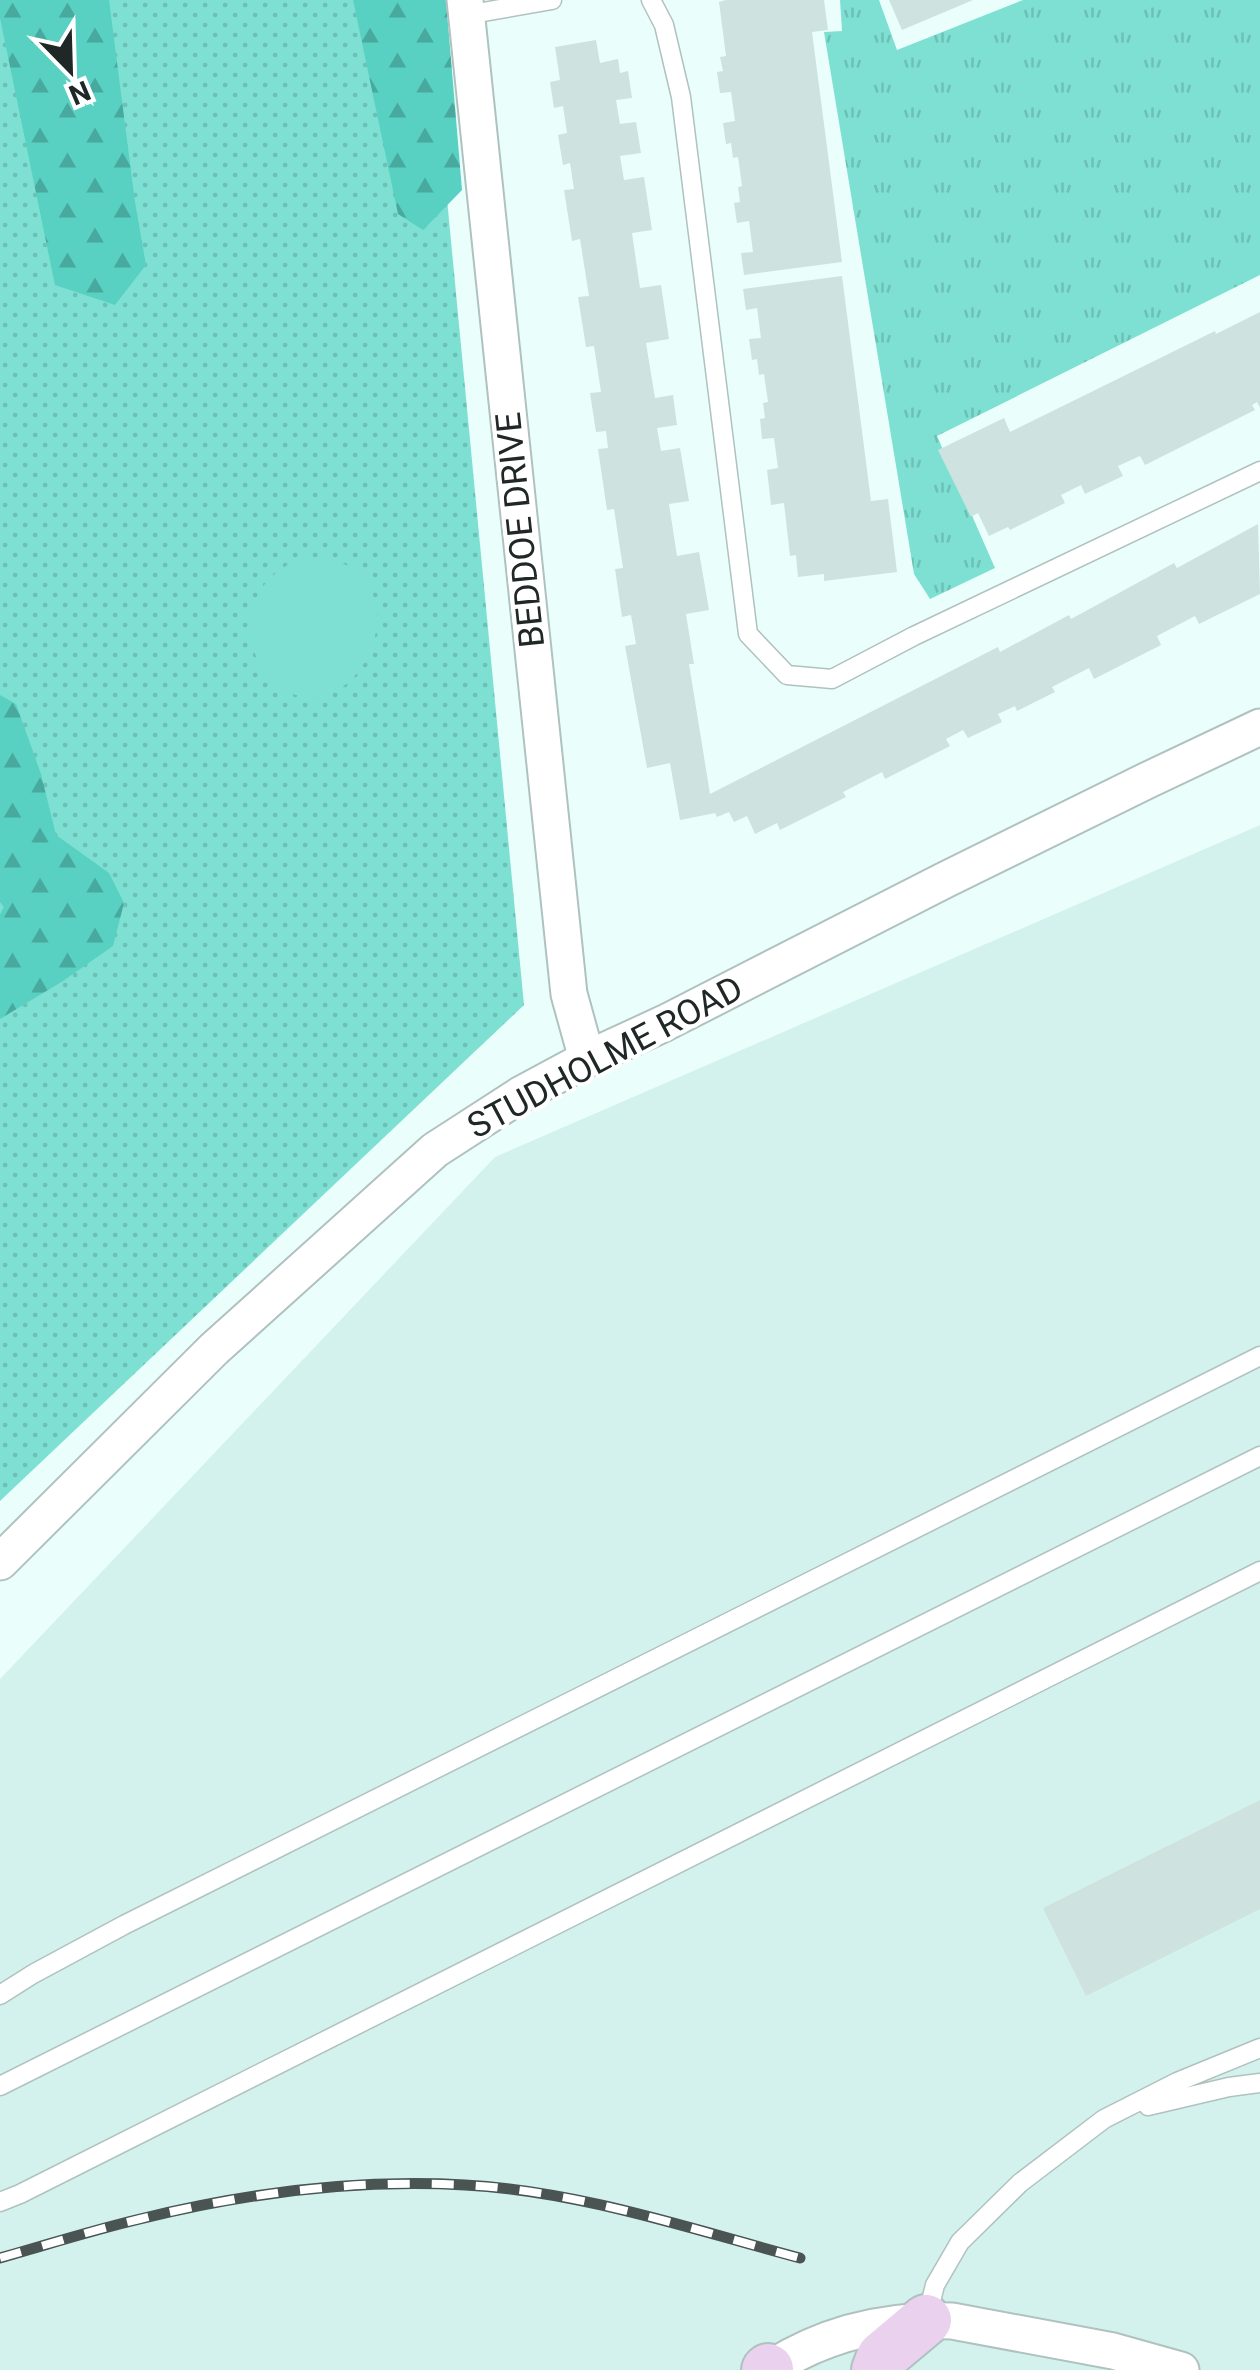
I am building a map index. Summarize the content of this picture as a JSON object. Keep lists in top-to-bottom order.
{
  "streets": {
    "street": ["BEDDOE DRIVE", "STUDHOLME ROAD"]
  },
  "crossings": [
    ["BEDDOE DRIVE", "STUDHOLME ROAD"]
  ],
  "north": "bottom right"
}
